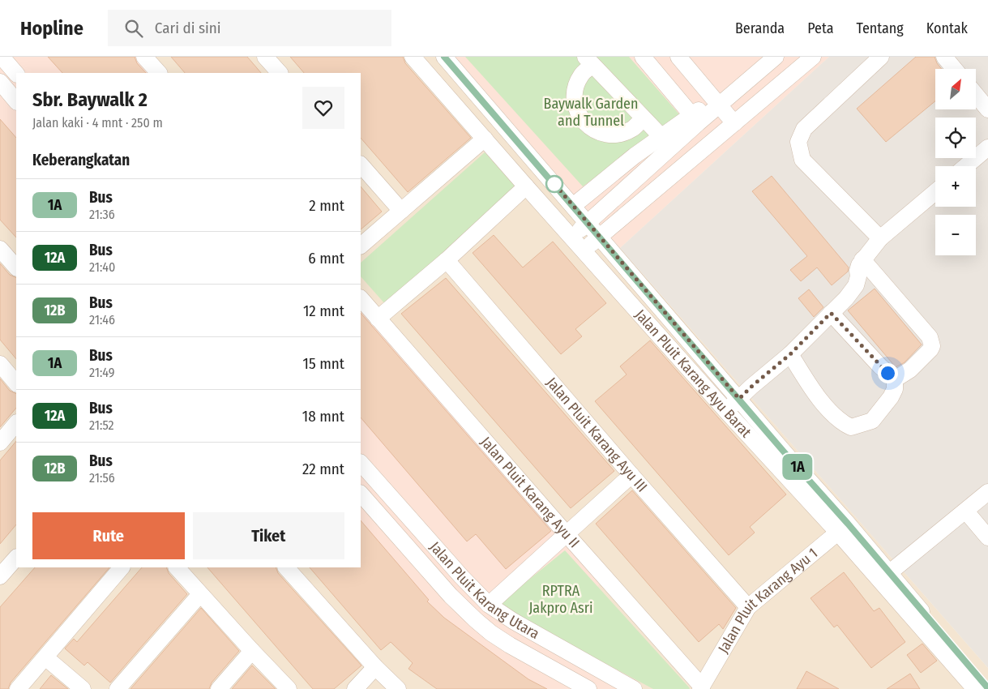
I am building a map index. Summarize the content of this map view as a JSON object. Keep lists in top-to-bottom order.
{
  "streets": {
    "street": [
      "Jalan Pluit Karang Ayu Barat",
      "Jalan Pluit Karang Ayu III",
      "Jalan Pluit Karang Ayu II",
      "Jalan Pluit Karang Utara",
      "Jalan Pluit Karang Ayu 1"
    ]
  },
  "crossings": [
    ["Jalan Pluit Karang Ayu Barat", "Jalan Pluit Karang Ayu 1"],
    ["Jalan Pluit Karang Ayu III", "Jalan Pluit Karang Ayu 1"],
    ["Jalan Pluit Karang Ayu II", "Jalan Pluit Karang Ayu 1"]
  ],
  "parks": ["Baywalk Garden and Tunnel", "RPTRA Jakpro Asri"],
  "lines": ["bus line 1A"],
  "north": "top right",
  "page": {
    "header": "Hopline",
    "search": "Cari di sini",
    "nav": [
      "Beranda",
      "Peta",
      "Tentang",
      "Kontak"
    ],
    "on_map": "1A",
    "map_buttons": ["+", "−"],
    "heading": [
      ["Sbr. Baywalk 2", "Jalan kaki · 4 mnt · 250 m"],
      "Keberangkatan"
    ],
    "list": [
      {
        "mark": "1A",
        "name": "Bus",
        "note": "21:36",
        "value": "2 mnt"
      },
      {
        "mark": "12A",
        "name": "Bus",
        "note": "21:40",
        "value": "6 mnt"
      },
      {
        "mark": "12B",
        "name": "Bus",
        "note": "21:46",
        "value": "12 mnt"
      },
      {
        "mark": "1A",
        "name": "Bus",
        "note": "21:49",
        "value": "15 mnt"
      },
      {
        "mark": "12A",
        "name": "Bus",
        "note": "21:52",
        "value": "18 mnt"
      },
      {
        "mark": "12B",
        "name": "Bus",
        "note": "21:56",
        "value": "22 mnt"
      }
    ],
    "buttons": ["Rute", "Tiket"]
  }
}
